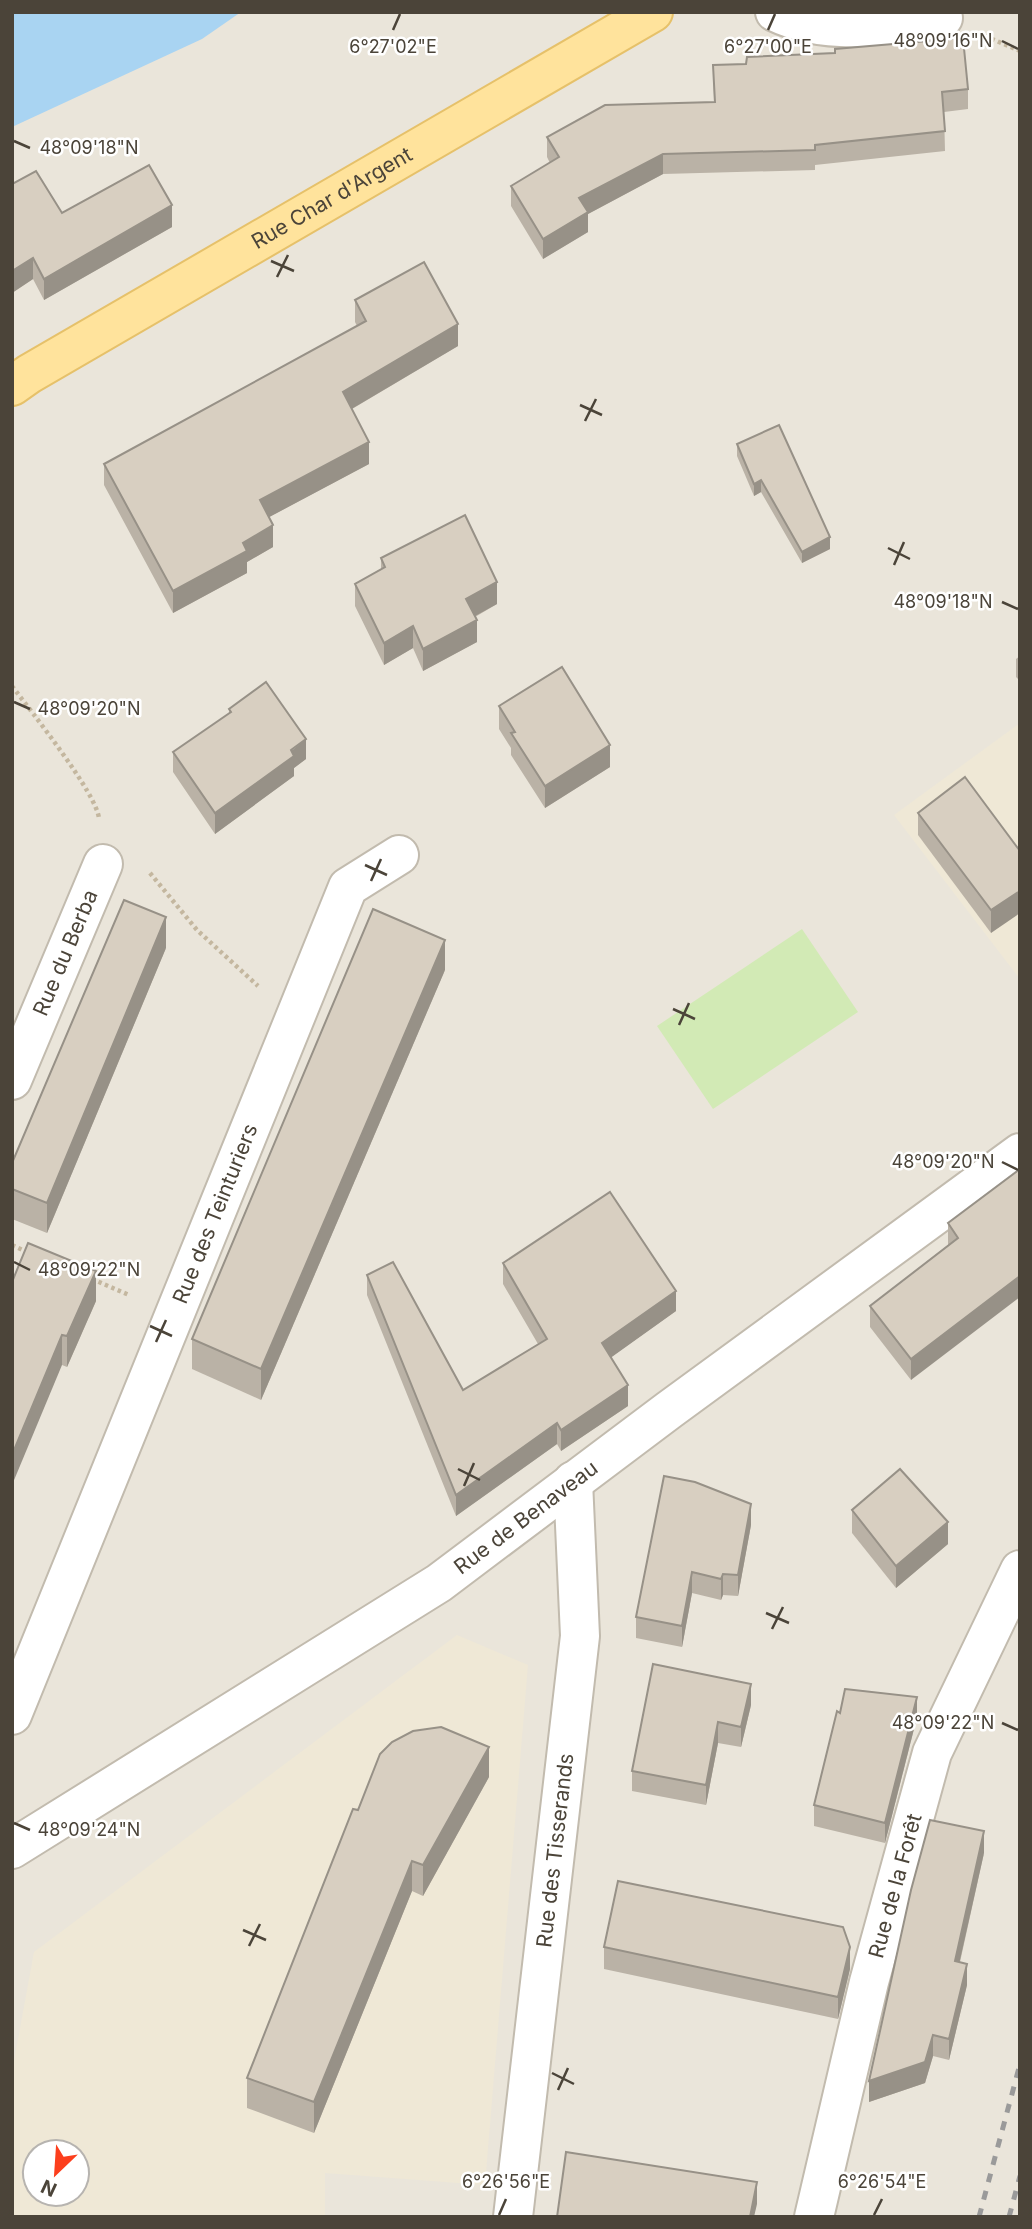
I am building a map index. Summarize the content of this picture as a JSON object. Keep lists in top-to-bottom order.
{
  "streets": {
    "main road": ["Rue Char d'Argent"],
    "street": [
      "Rue du Berba",
      "Rue des Teinturiers",
      "Rue de Benaveau",
      "Rue des Tisserands",
      "Rue de la Forêt"
    ]
  },
  "crossings": [
    ["Rue de Benaveau", "Rue des Tisserands"]
  ],
  "north": "bottom left",
  "coordinates": [
    "48°09'16\"N",
    "6°27'02\"E",
    "6°27'00\"E",
    "48°09'18\"N",
    "48°09'20\"N",
    "48°09'22\"N",
    "48°09'24\"N",
    "6°26'56\"E",
    "6°26'54\"E"
  ]
}
